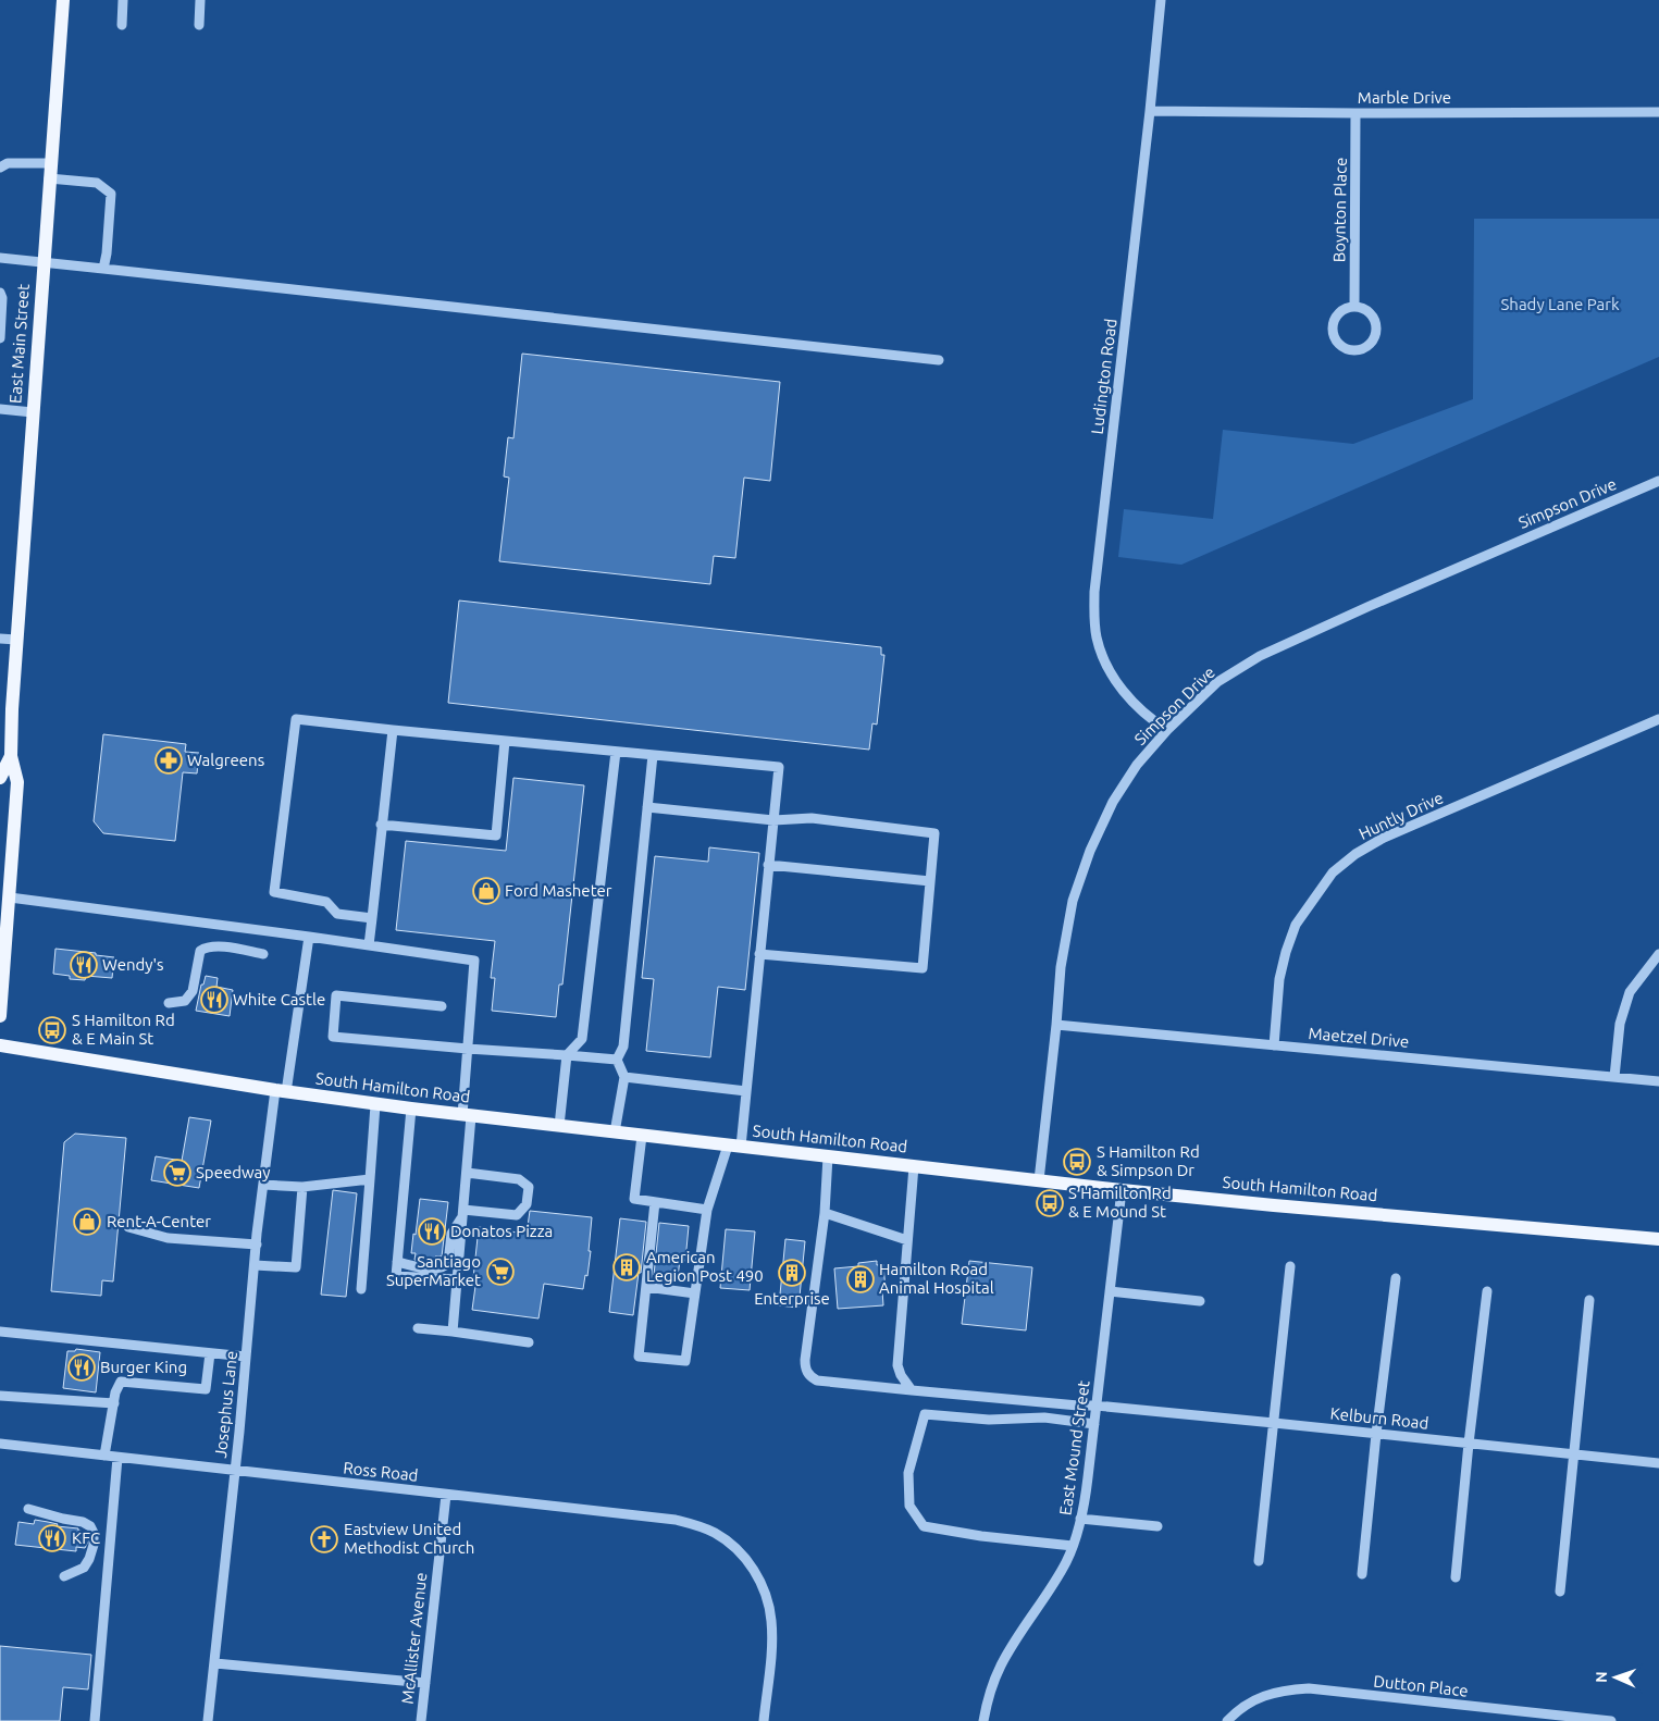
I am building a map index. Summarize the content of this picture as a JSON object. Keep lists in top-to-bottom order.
{
  "streets": {
    "main road": ["East Main Street", "South Hamilton Road"],
    "street": [
      "Marble Drive",
      "Boynton Place",
      "Ludington Road",
      "Simpson Drive",
      "Huntly Drive",
      "Maetzel Drive",
      "Josephus Lane",
      "Kelburn Road",
      "East Mound Street",
      "Ross Road",
      "McAllister Avenue",
      "Dutton Place"
    ]
  },
  "crossings": [
    ["Marble Drive", "Boynton Place"],
    ["Marble Drive", "Ludington Road"],
    ["Ludington Road", "Simpson Drive"],
    ["Simpson Drive", "Maetzel Drive"],
    ["Simpson Drive", "South Hamilton Road"],
    ["Huntly Drive", "Maetzel Drive"],
    ["South Hamilton Road", "Josephus Lane"],
    ["South Hamilton Road", "Kelburn Road"],
    ["South Hamilton Road", "East Mound Street"],
    ["Josephus Lane", "Ross Road"],
    ["Kelburn Road", "East Mound Street"],
    ["Ross Road", "McAllister Avenue"]
  ],
  "parks": ["Shady Lane Park"],
  "places": {
    "pharmacy": ["Walgreens"],
    "shop": ["Ford Masheter", "Rent-A-Center"],
    "restaurant": [
      "Wendy's",
      "White Castle",
      "Donatos Pizza",
      "Burger King",
      "KFC"
    ],
    "bus stop": ["S Hamilton Rd & E Main St", "S Hamilton Rd & Simpson Dr", "S Hamilton Rd & E Mound St"],
    "supermarket": ["Speedway", "Santiago SuperMarket"],
    "building": ["American Legion Post 490", "Enterprise", "Hamilton Road Animal Hospital"],
    "church": ["Eastview United Methodist Church"]
  },
  "north": "left"
}
